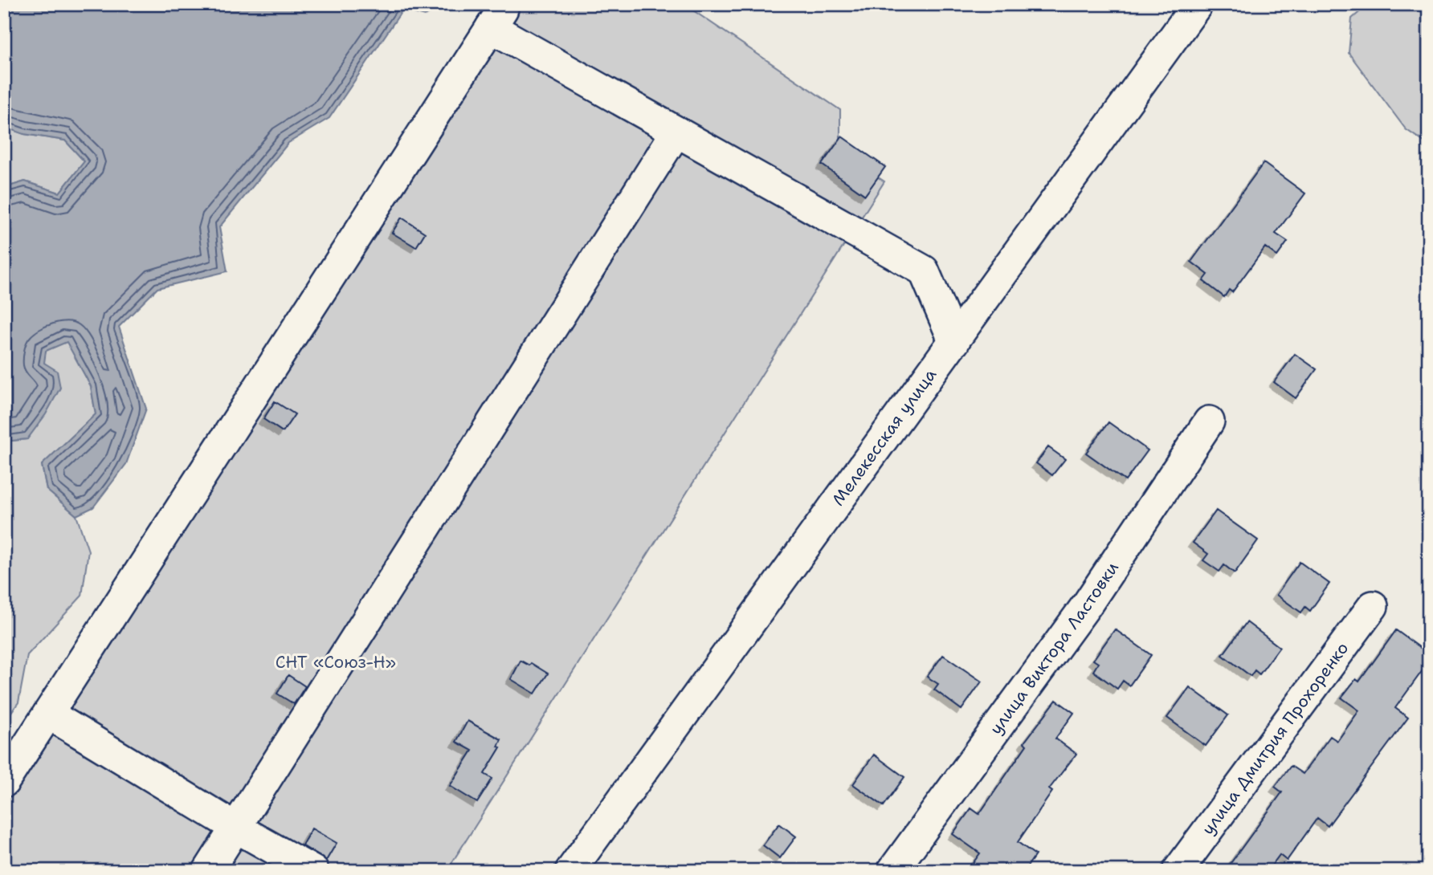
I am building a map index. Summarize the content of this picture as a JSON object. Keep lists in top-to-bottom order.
{
  "streets": {
    "street": ["Мелекесская улица", "улица Виктора Ластовки", "улица Дмитрия Прохоренко"]
  },
  "parks": ["СНТ «Союз-Н»"]
}
